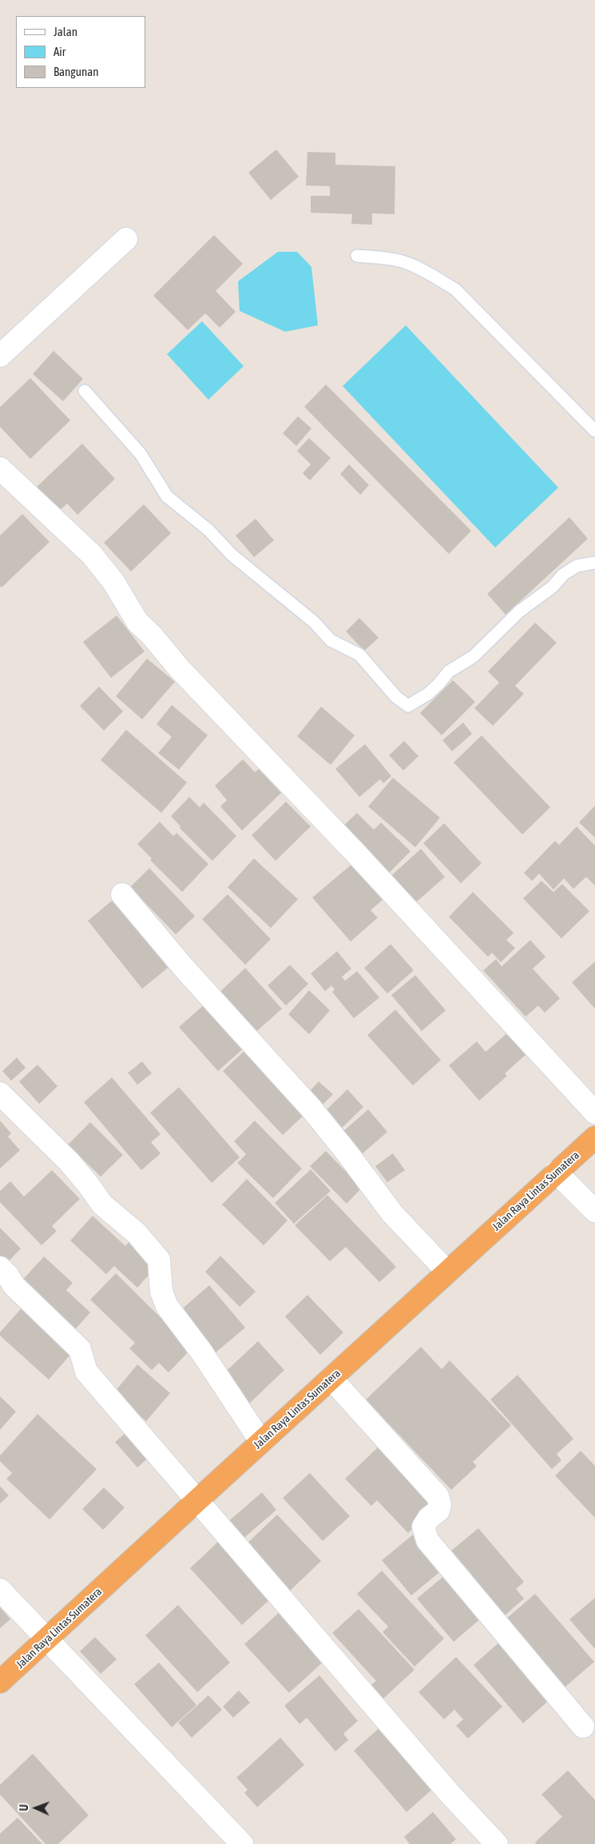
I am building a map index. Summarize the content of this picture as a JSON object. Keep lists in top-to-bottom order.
{
  "streets": {
    "highway": ["Jalan Raya Lintas Sumatera"]
  },
  "legend": ["Jalan", "Air", "Bangunan"],
  "north": "left"
}
